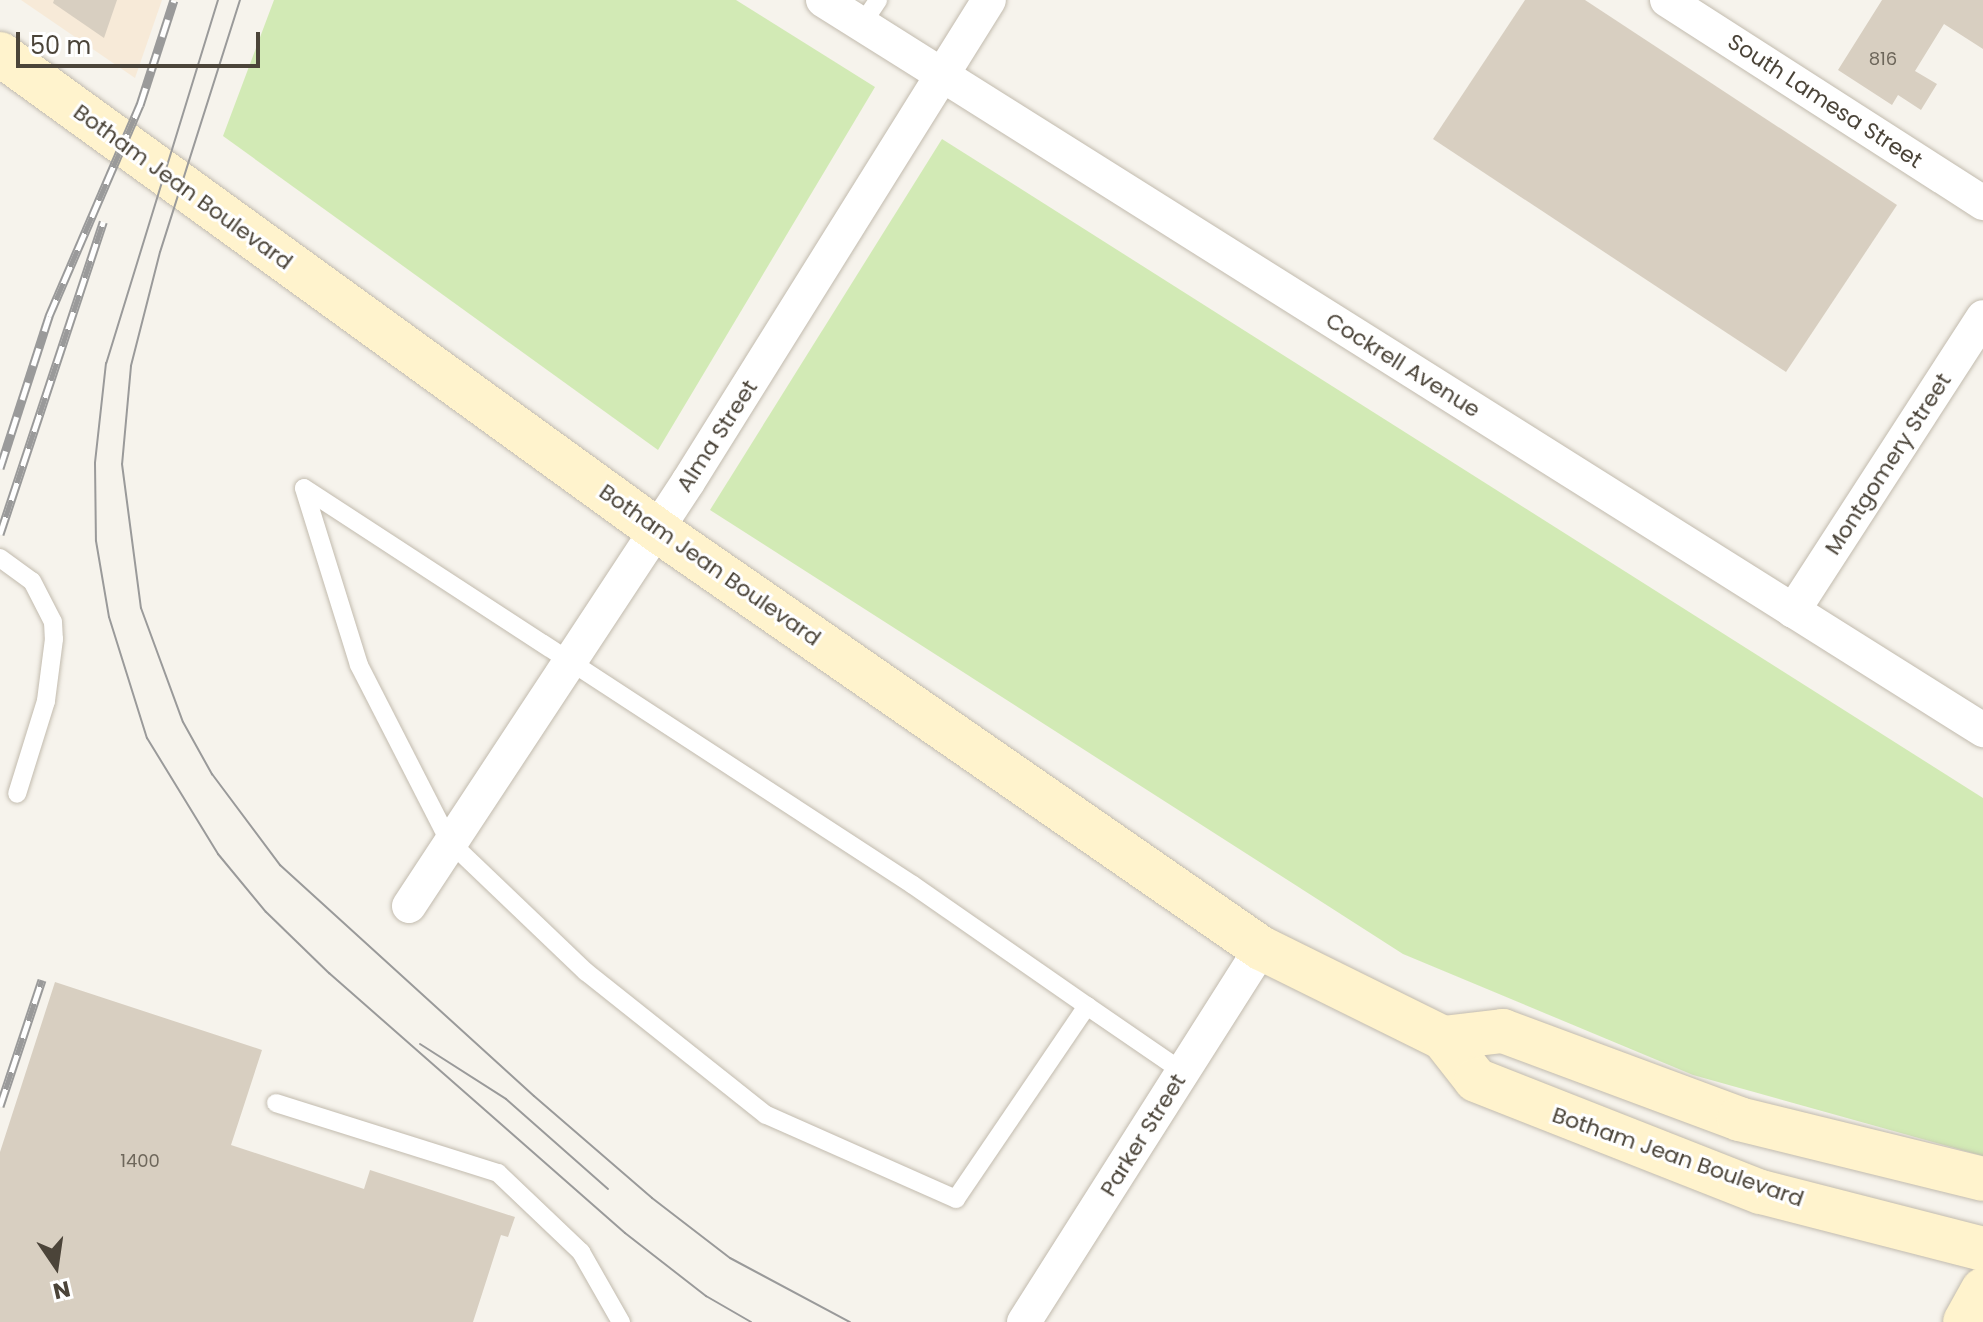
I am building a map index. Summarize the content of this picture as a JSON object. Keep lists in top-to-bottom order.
{
  "streets": {
    "main road": ["Botham Jean Boulevard"],
    "street": [
      "South Lamesa Street",
      "Cockrell Avenue",
      "Alma Street",
      "Montgomery Street",
      "Parker Street"
    ]
  },
  "crossings": [
    ["Botham Jean Boulevard", "Alma Street"],
    ["Botham Jean Boulevard", "Parker Street"],
    ["Cockrell Avenue", "Alma Street"],
    ["Cockrell Avenue", "Montgomery Street"]
  ],
  "house_numbers": ["816", "1400"],
  "scale_bar": "50 m",
  "north": "bottom"
}
